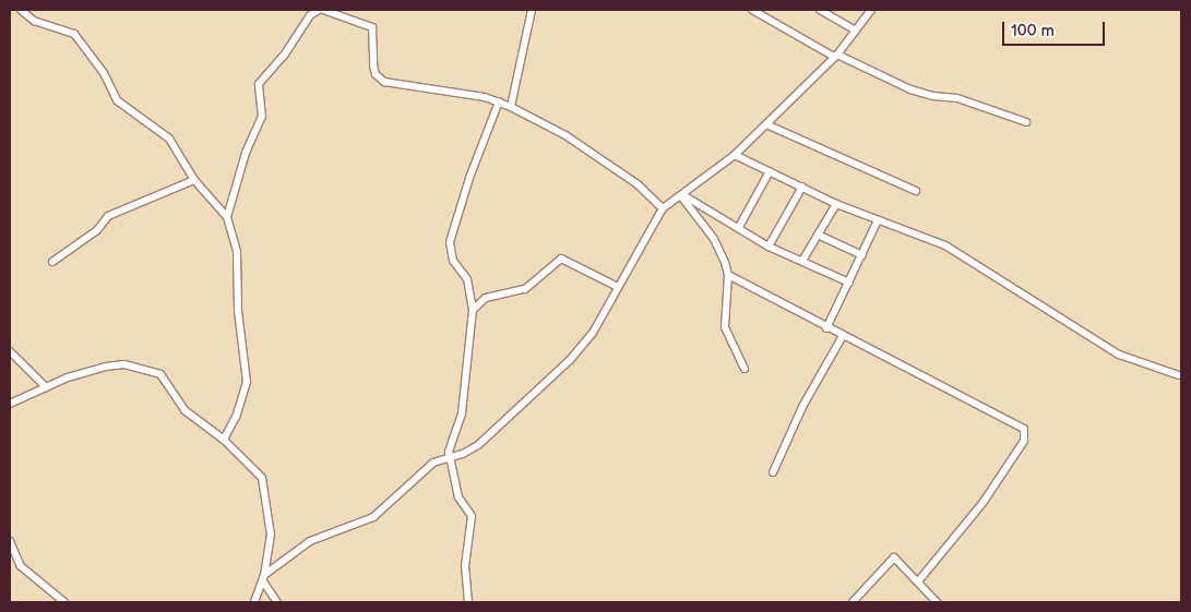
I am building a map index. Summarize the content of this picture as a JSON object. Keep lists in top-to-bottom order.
{
  "scale_bar": "100 m"
}
